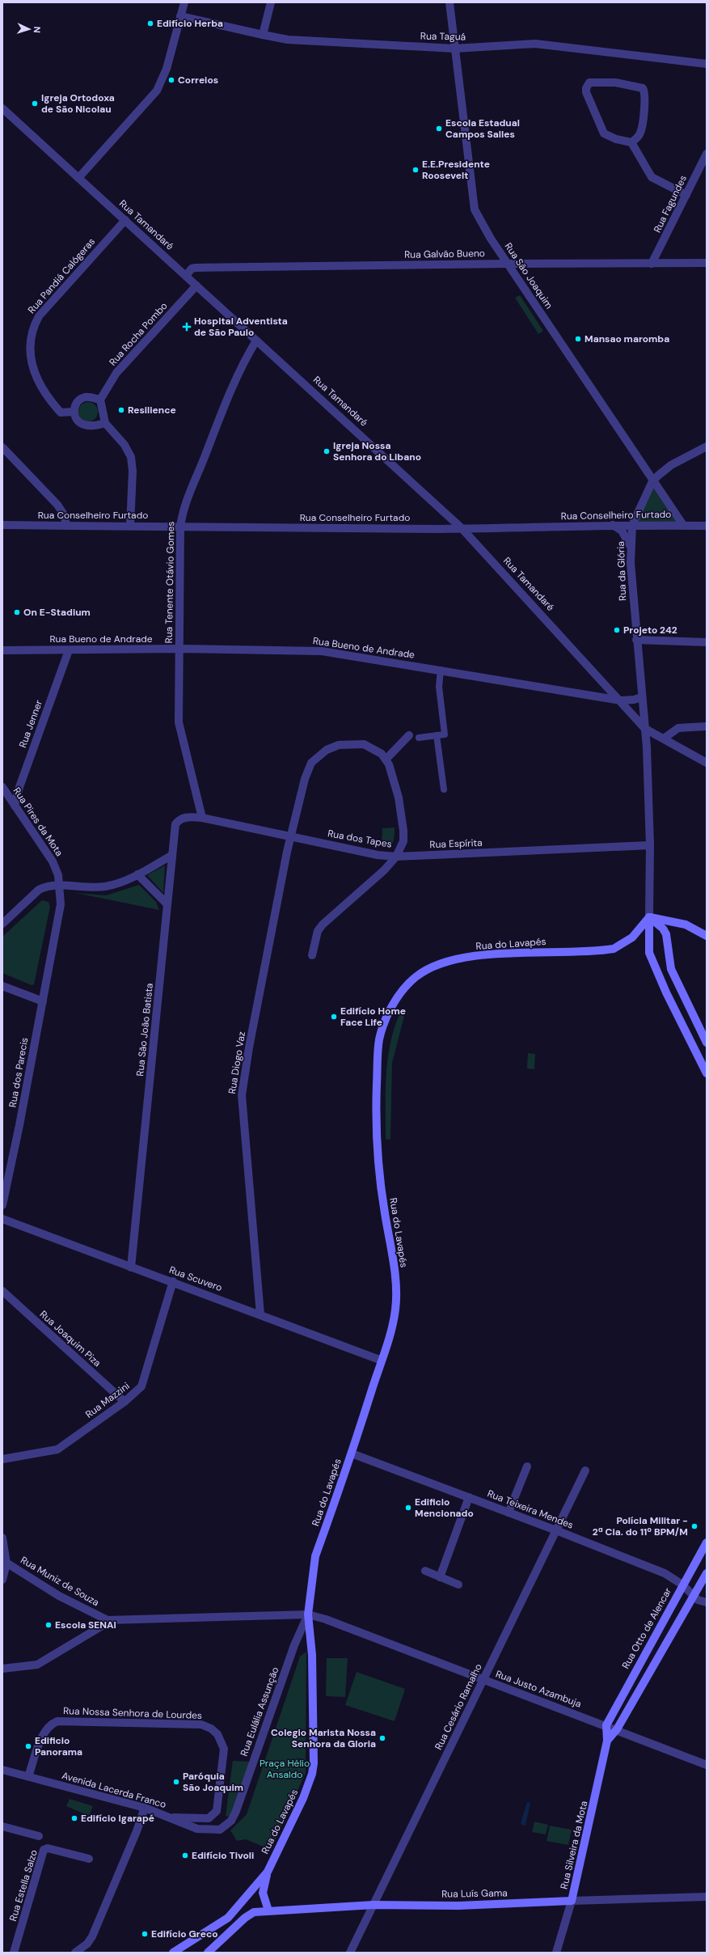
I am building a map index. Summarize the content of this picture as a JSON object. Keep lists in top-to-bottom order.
{
  "streets": {
    "main road": [
      "Rua do Lavapés",
      "Rua Otto de Alencar",
      "Rua Silveira da Mota",
      "Rua Luís Gama"
    ],
    "street": [
      "Rua Taguá",
      "Rua Fagundes",
      "Rua Tamandaré",
      "Rua Galvão Bueno",
      "Rua Pandiá Calógeras",
      "Rua São Joaquim",
      "Rua Rocha Pombo",
      "Rua Conselheiro Furtado",
      "Rua da Glória",
      "Rua Tenente Otávio Gomes",
      "Rua Bueno de Andrade",
      "Rua Jenner",
      "Rua Pires da Mota",
      "Rua dos Tapes",
      "Rua Espírita",
      "Rua São João Batista",
      "Rua Diogo Vaz",
      "Rua dos Parecis",
      "Rua Scuvero",
      "Rua Joaquim Piza",
      "Rua Mazzini",
      "Rua Teixeira Mendes",
      "Rua Muniz de Souza",
      "Rua Justo Azambuja",
      "Rua Cesário Ramalho",
      "Rua Eulália Assunção",
      "Rua Nossa Senhora de Lourdes",
      "Avenida Lacerda Franco",
      "Rua Estella Salzo"
    ]
  },
  "crossings": [
    ["Rua Taguá", "Rua São Joaquim"],
    ["Rua Fagundes", "Rua Galvão Bueno"],
    ["Rua Tamandaré", "Rua Galvão Bueno"],
    ["Rua Tamandaré", "Rua Pandiá Calógeras"],
    ["Rua Tamandaré", "Rua Rocha Pombo"],
    ["Rua Tamandaré", "Rua Conselheiro Furtado"],
    ["Rua Tamandaré", "Rua da Glória"],
    ["Rua Tamandaré", "Rua Tenente Otávio Gomes"],
    ["Rua Tamandaré", "Rua Bueno de Andrade"],
    ["Rua Galvão Bueno", "Rua São Joaquim"],
    ["Rua Pandiá Calógeras", "Rua Rocha Pombo"],
    ["Rua São Joaquim", "Rua Conselheiro Furtado"],
    ["Rua São Joaquim", "Rua da Glória"],
    ["Rua Conselheiro Furtado", "Rua da Glória"],
    ["Rua Conselheiro Furtado", "Rua Tenente Otávio Gomes"],
    ["Rua da Glória", "Rua Bueno de Andrade"],
    ["Rua Tenente Otávio Gomes", "Rua Bueno de Andrade"],
    ["Rua Tenente Otávio Gomes", "Rua São João Batista"],
    ["Rua Bueno de Andrade", "Rua Jenner"],
    ["Rua Jenner", "Rua Pires da Mota"],
    ["Rua Pires da Mota", "Rua dos Parecis"],
    ["Rua dos Tapes", "Rua Espírita"],
    ["Rua dos Tapes", "Rua São João Batista"],
    ["Rua dos Tapes", "Rua Diogo Vaz"],
    ["Rua do Lavapés", "Rua Scuvero"],
    ["Rua do Lavapés", "Rua Teixeira Mendes"],
    ["Rua do Lavapés", "Rua Justo Azambuja"],
    ["Rua do Lavapés", "Rua Eulália Assunção"],
    ["Rua São João Batista", "Rua Diogo Vaz"],
    ["Rua São João Batista", "Rua Scuvero"],
    ["Rua Diogo Vaz", "Rua Scuvero"],
    ["Rua Scuvero", "Rua Mazzini"],
    ["Rua Joaquim Piza", "Rua Mazzini"],
    ["Rua Teixeira Mendes", "Rua Otto de Alencar"],
    ["Rua Teixeira Mendes", "Rua Cesário Ramalho"],
    ["Rua Otto de Alencar", "Rua Justo Azambuja"],
    ["Rua Otto de Alencar", "Rua Silveira da Mota"],
    ["Rua Justo Azambuja", "Rua Cesário Ramalho"],
    ["Rua Justo Azambuja", "Rua Eulália Assunção"],
    ["Rua Justo Azambuja", "Rua Silveira da Mota"],
    ["Rua Cesário Ramalho", "Rua Luís Gama"],
    ["Rua Eulália Assunção", "Avenida Lacerda Franco"],
    ["Rua Nossa Senhora de Lourdes", "Avenida Lacerda Franco"],
    ["Rua Silveira da Mota", "Rua Luís Gama"]
  ],
  "parks": ["Praça Hélio Ansaldo"],
  "places": {
    "other": [
      "Edifício Herba",
      "Correios",
      "Igreja Ortodoxa de São Nicolau",
      "Escola Estadual Campos Salles",
      "E.E.Presidente Roosevelt",
      "Mansao maromba",
      "Resilience",
      "Igreja Nossa Senhora do Libano",
      "On E-Stadium",
      "Projeto 242",
      "Edifício Home Face Life",
      "Edificio Mencionado",
      "Polícia Militar - 2ª Cia. do 11º BPM/M",
      "Escola SENAI",
      "Colegio Marista Nossa Senhora da Gloria",
      "Edificio Panorama",
      "Paróquia São Joaquim",
      "Edifício Igarapé",
      "Edifício Tivoli",
      "Edifício Greco"
    ],
    "health": ["Hospital Adventista de São Paulo"]
  },
  "north": "right"
}
